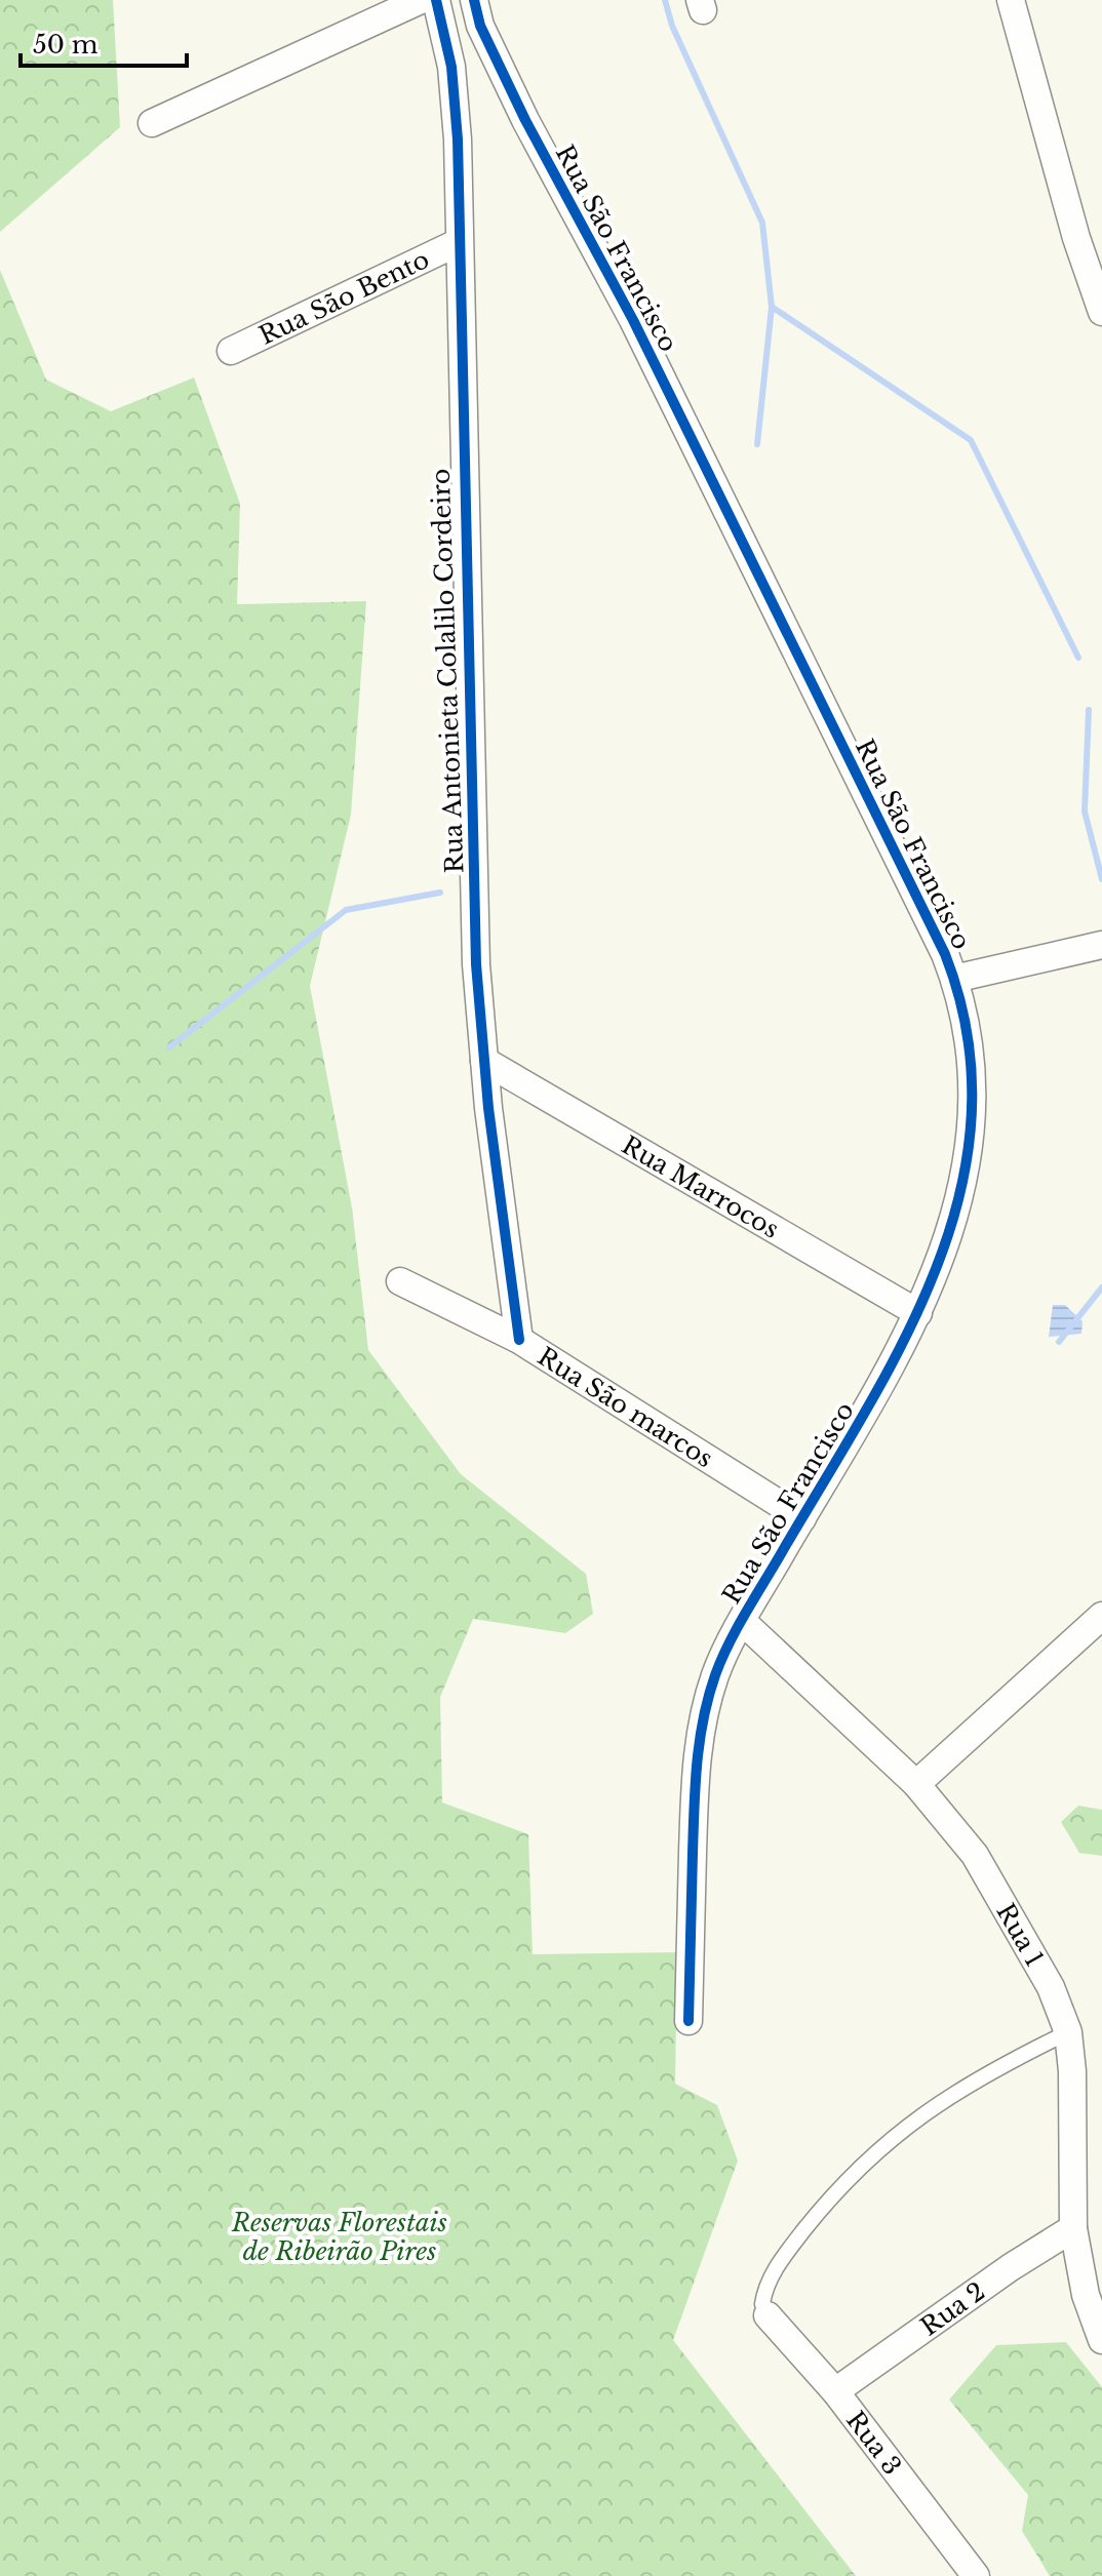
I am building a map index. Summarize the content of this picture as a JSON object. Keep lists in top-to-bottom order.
{
  "streets": {
    "street": [
      "Rua São Francisco",
      "Rua São Bento",
      "Rua Antonieta Colalilo Cordeiro",
      "Rua Marrocos",
      "Rua São marcos",
      "Rua 1",
      "Rua 2",
      "Rua 3"
    ]
  },
  "crossings": [
    ["Rua São Francisco", "Rua Marrocos"],
    ["Rua São Francisco", "Rua São marcos"],
    ["Rua São Francisco", "Rua 1"],
    ["Rua São Bento", "Rua Antonieta Colalilo Cordeiro"],
    ["Rua Antonieta Colalilo Cordeiro", "Rua Marrocos"],
    ["Rua Antonieta Colalilo Cordeiro", "Rua São marcos"],
    ["Rua 1", "Rua 2"],
    ["Rua 2", "Rua 3"]
  ],
  "parks": ["Reservas Florestais de Ribeirão Pires"],
  "scale_bar": "50 m"
}
